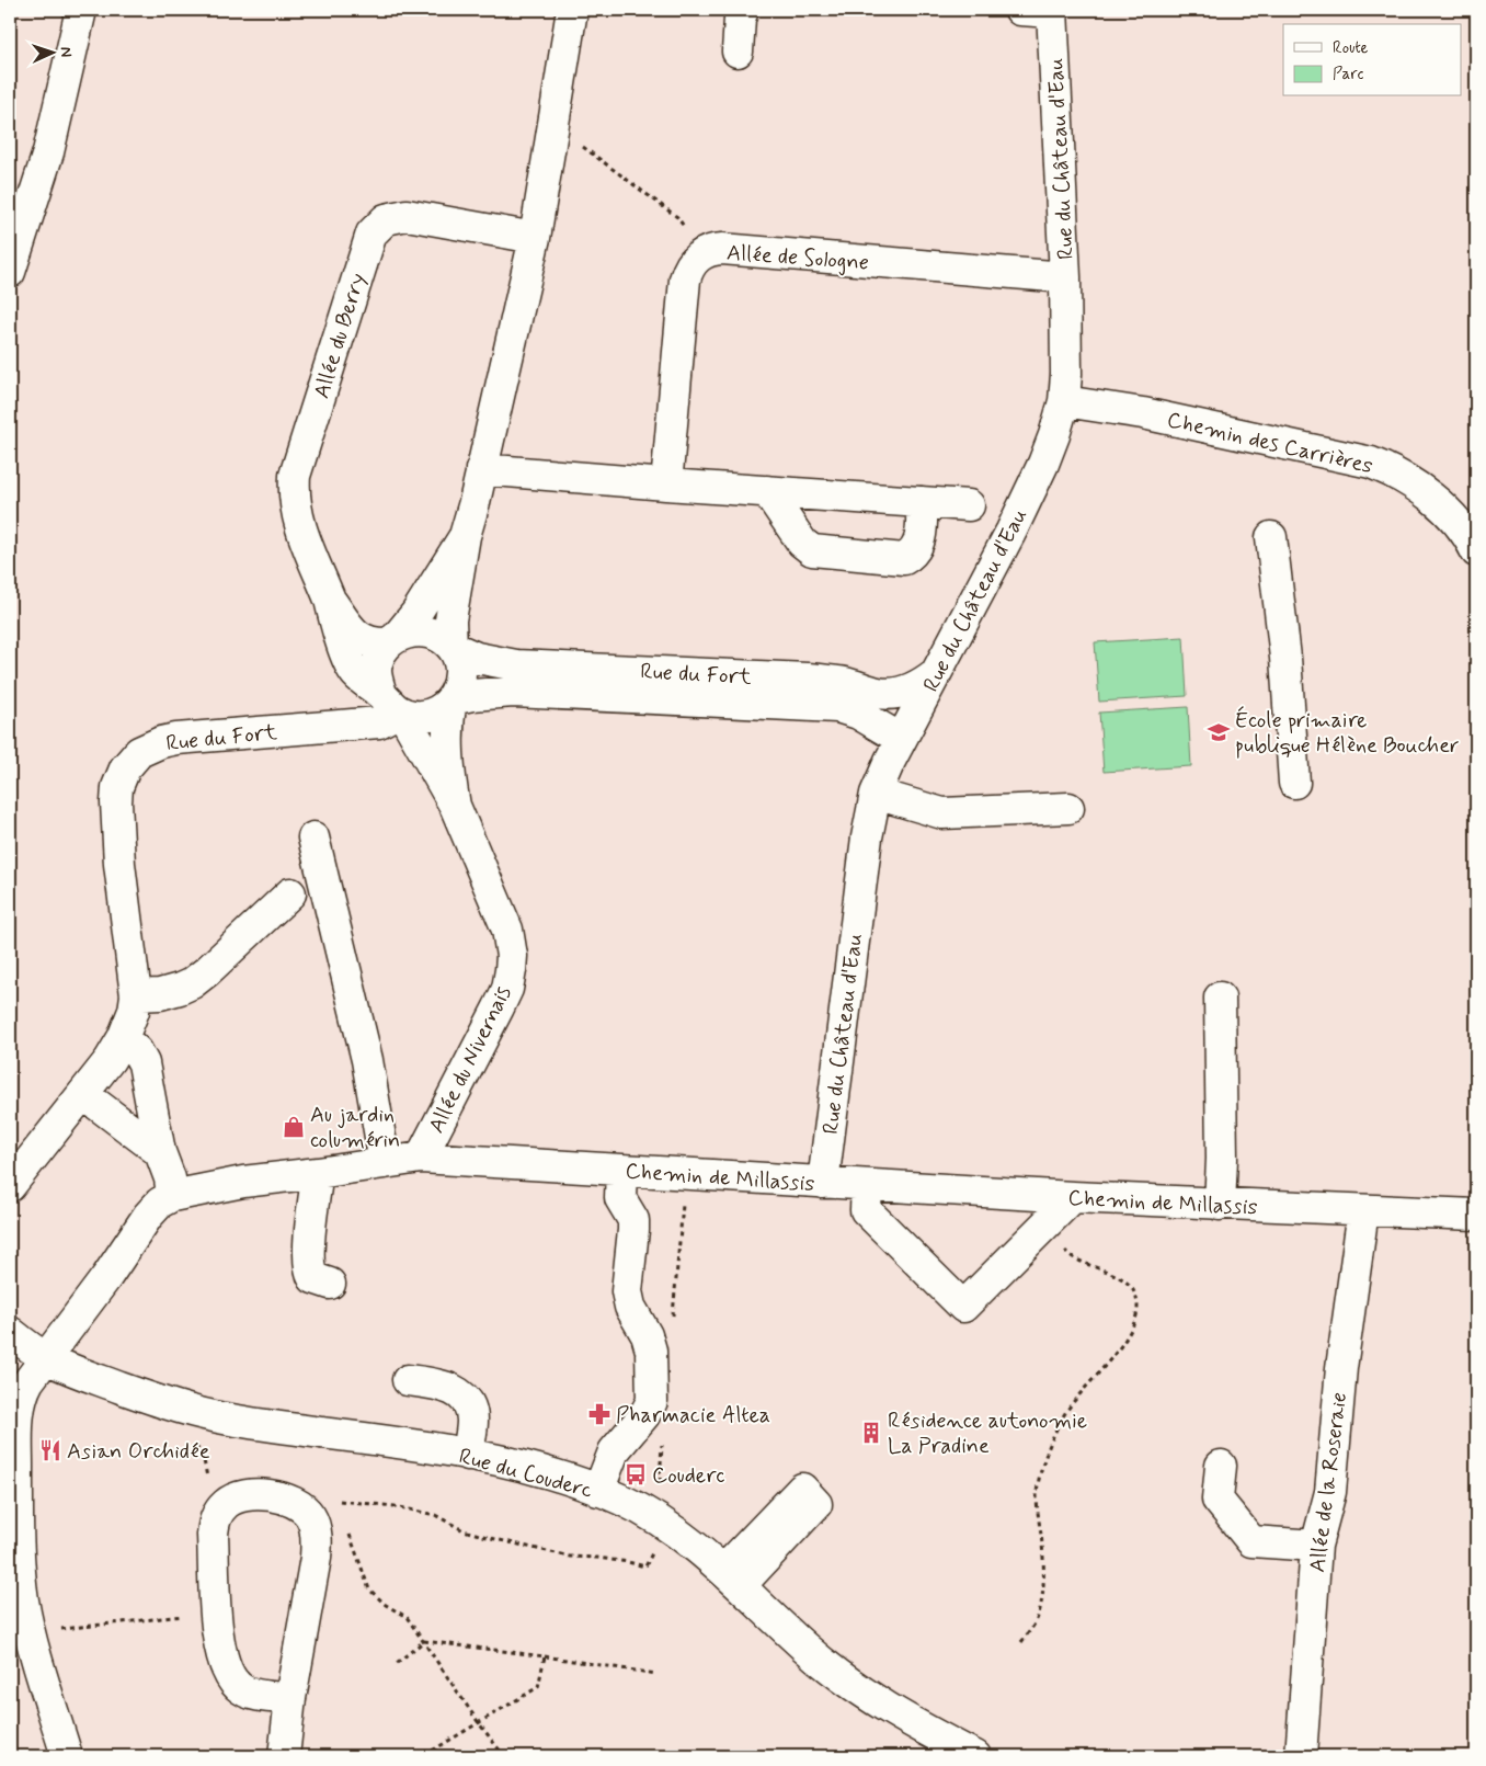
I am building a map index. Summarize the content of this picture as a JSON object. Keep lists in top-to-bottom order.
{
  "streets": {
    "street": [
      "Rue du Château d'Eau",
      "Allée de Sologne",
      "Allée du Berry",
      "Chemin des Carrières",
      "Rue du Fort",
      "Allée du Nivernais",
      "Chemin de Millassis",
      "Rue du Couderc",
      "Allée de la Roseraie"
    ]
  },
  "crossings": [
    ["Rue du Château d'Eau", "Allée de Sologne"],
    ["Rue du Château d'Eau", "Chemin des Carrières"],
    ["Rue du Château d'Eau", "Rue du Fort"],
    ["Rue du Château d'Eau", "Chemin de Millassis"],
    ["Allée du Berry", "Rue du Fort"],
    ["Allée du Berry", "Allée du Nivernais"],
    ["Rue du Fort", "Allée du Nivernais"],
    ["Allée du Nivernais", "Chemin de Millassis"],
    ["Chemin de Millassis", "Rue du Couderc"],
    ["Chemin de Millassis", "Allée de la Roseraie"]
  ],
  "places": {
    "school or university": ["École primaire publique Hélène Boucher"],
    "shop": ["Au jardin columérin"],
    "pharmacy": ["Pharmacie Altea"],
    "building": ["Résidence autonomie La Pradine"],
    "restaurant": ["Asian Orchidée"],
    "bus stop": ["Couderc"]
  },
  "legend": ["Route", "Parc"],
  "north": "right"
}
